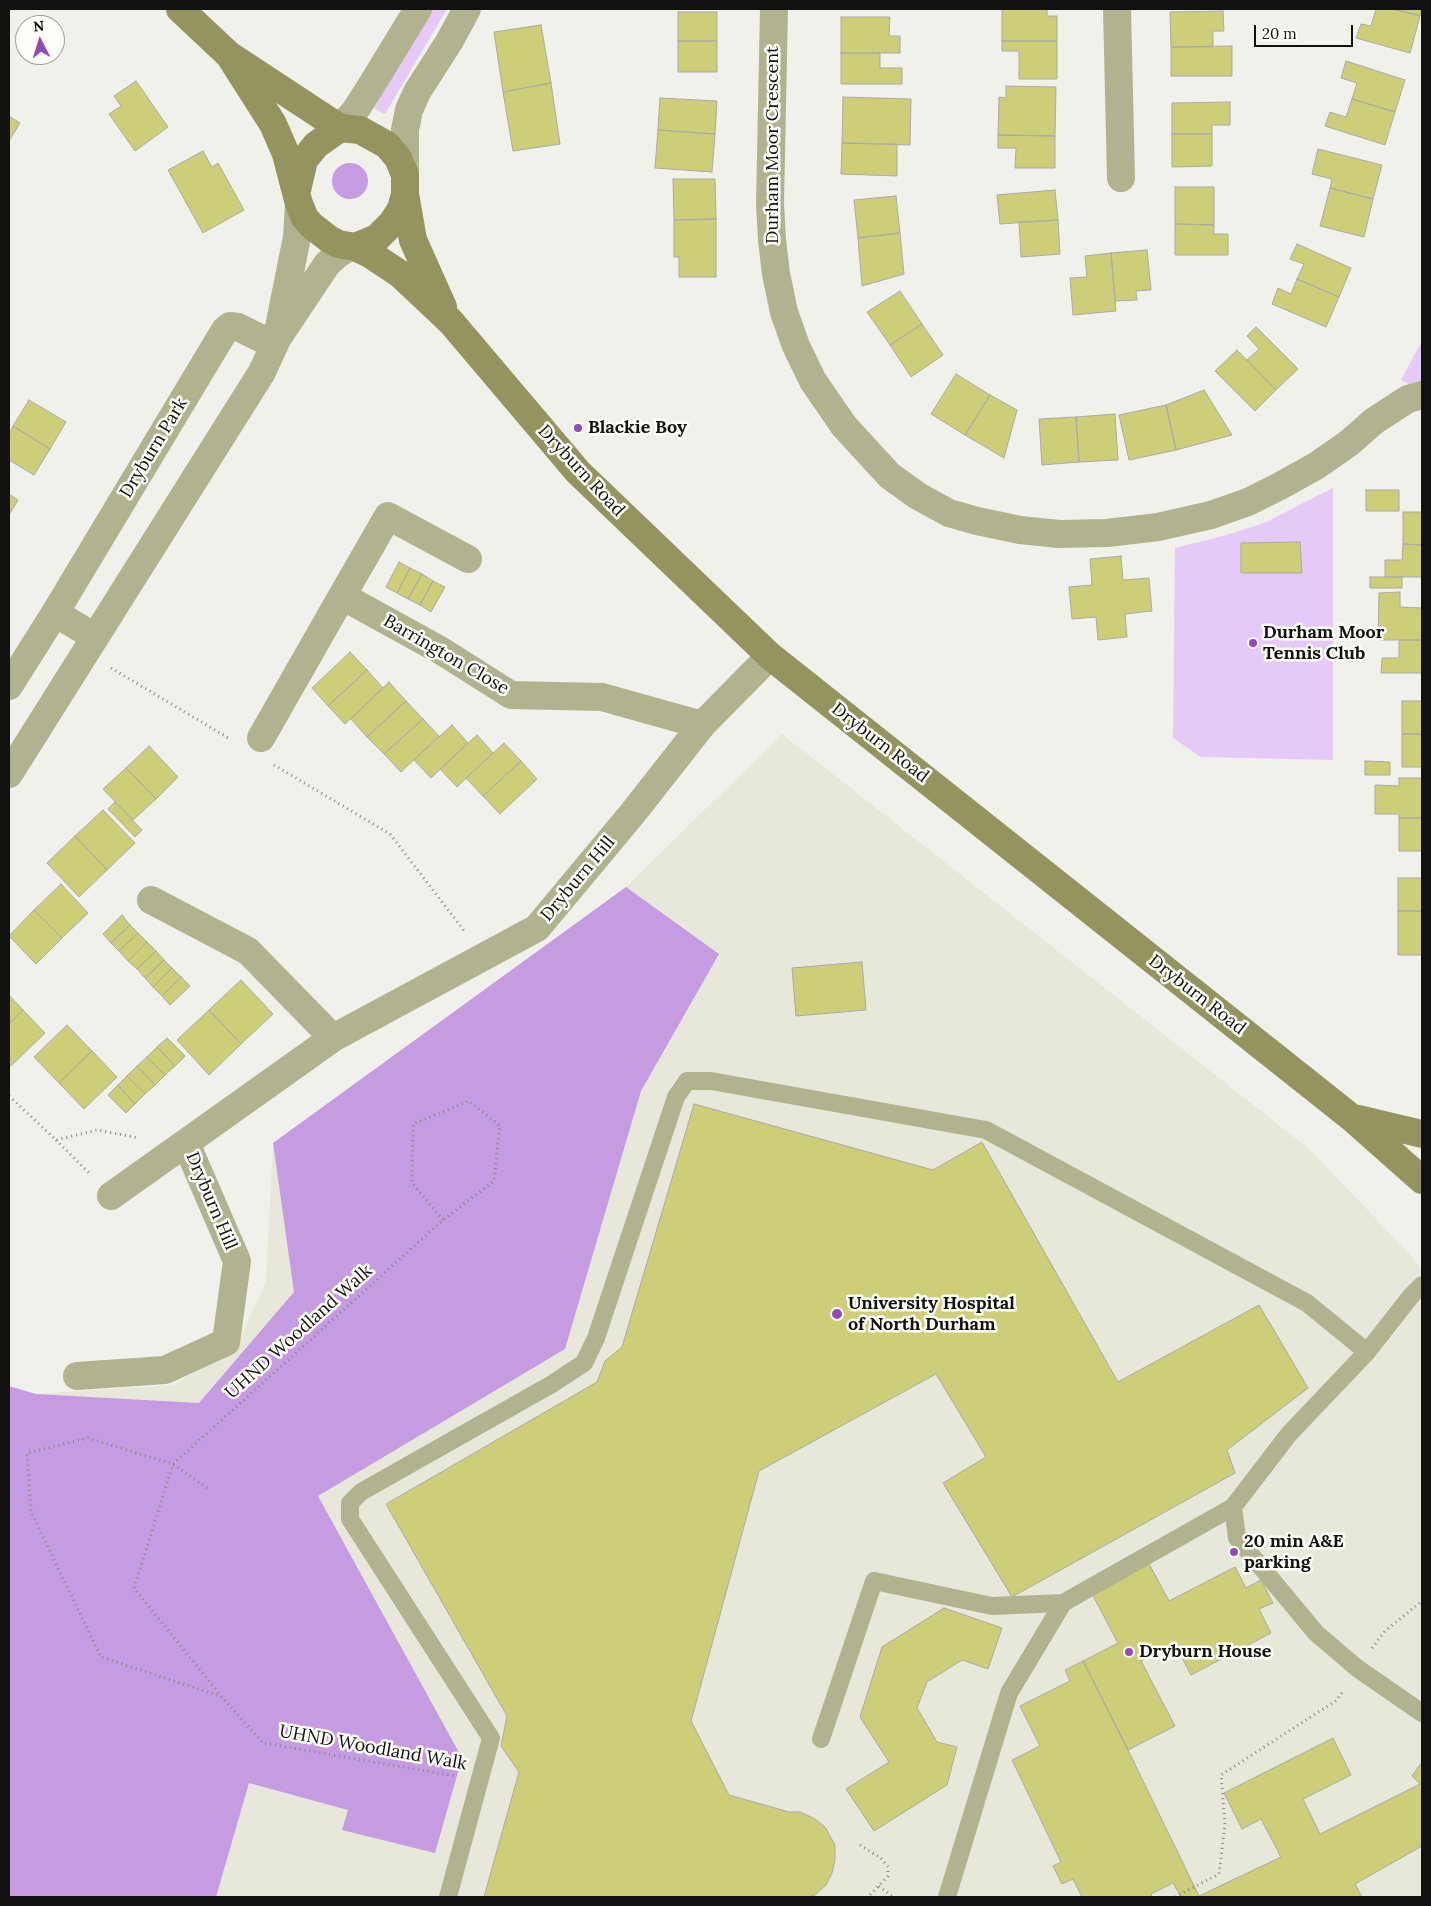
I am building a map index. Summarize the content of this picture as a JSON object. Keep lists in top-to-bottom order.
{
  "streets": {
    "main road": ["Dryburn Road"],
    "street": [
      "Durham Moor Crescent",
      "Dryburn Park",
      "Barrington Close",
      "Dryburn Hill"
    ],
    "path": ["UHND Woodland Walk"]
  },
  "crossings": [
    ["Dryburn Road", "Dryburn Hill"],
    ["Barrington Close", "Dryburn Hill"]
  ],
  "places": [
    "Blackie Boy",
    "Durham Moor Tennis Club",
    "University Hospital of North Durham",
    "20 min A&E parking",
    "Dryburn House"
  ],
  "scale_bar": "20 m",
  "north": "top"
}
